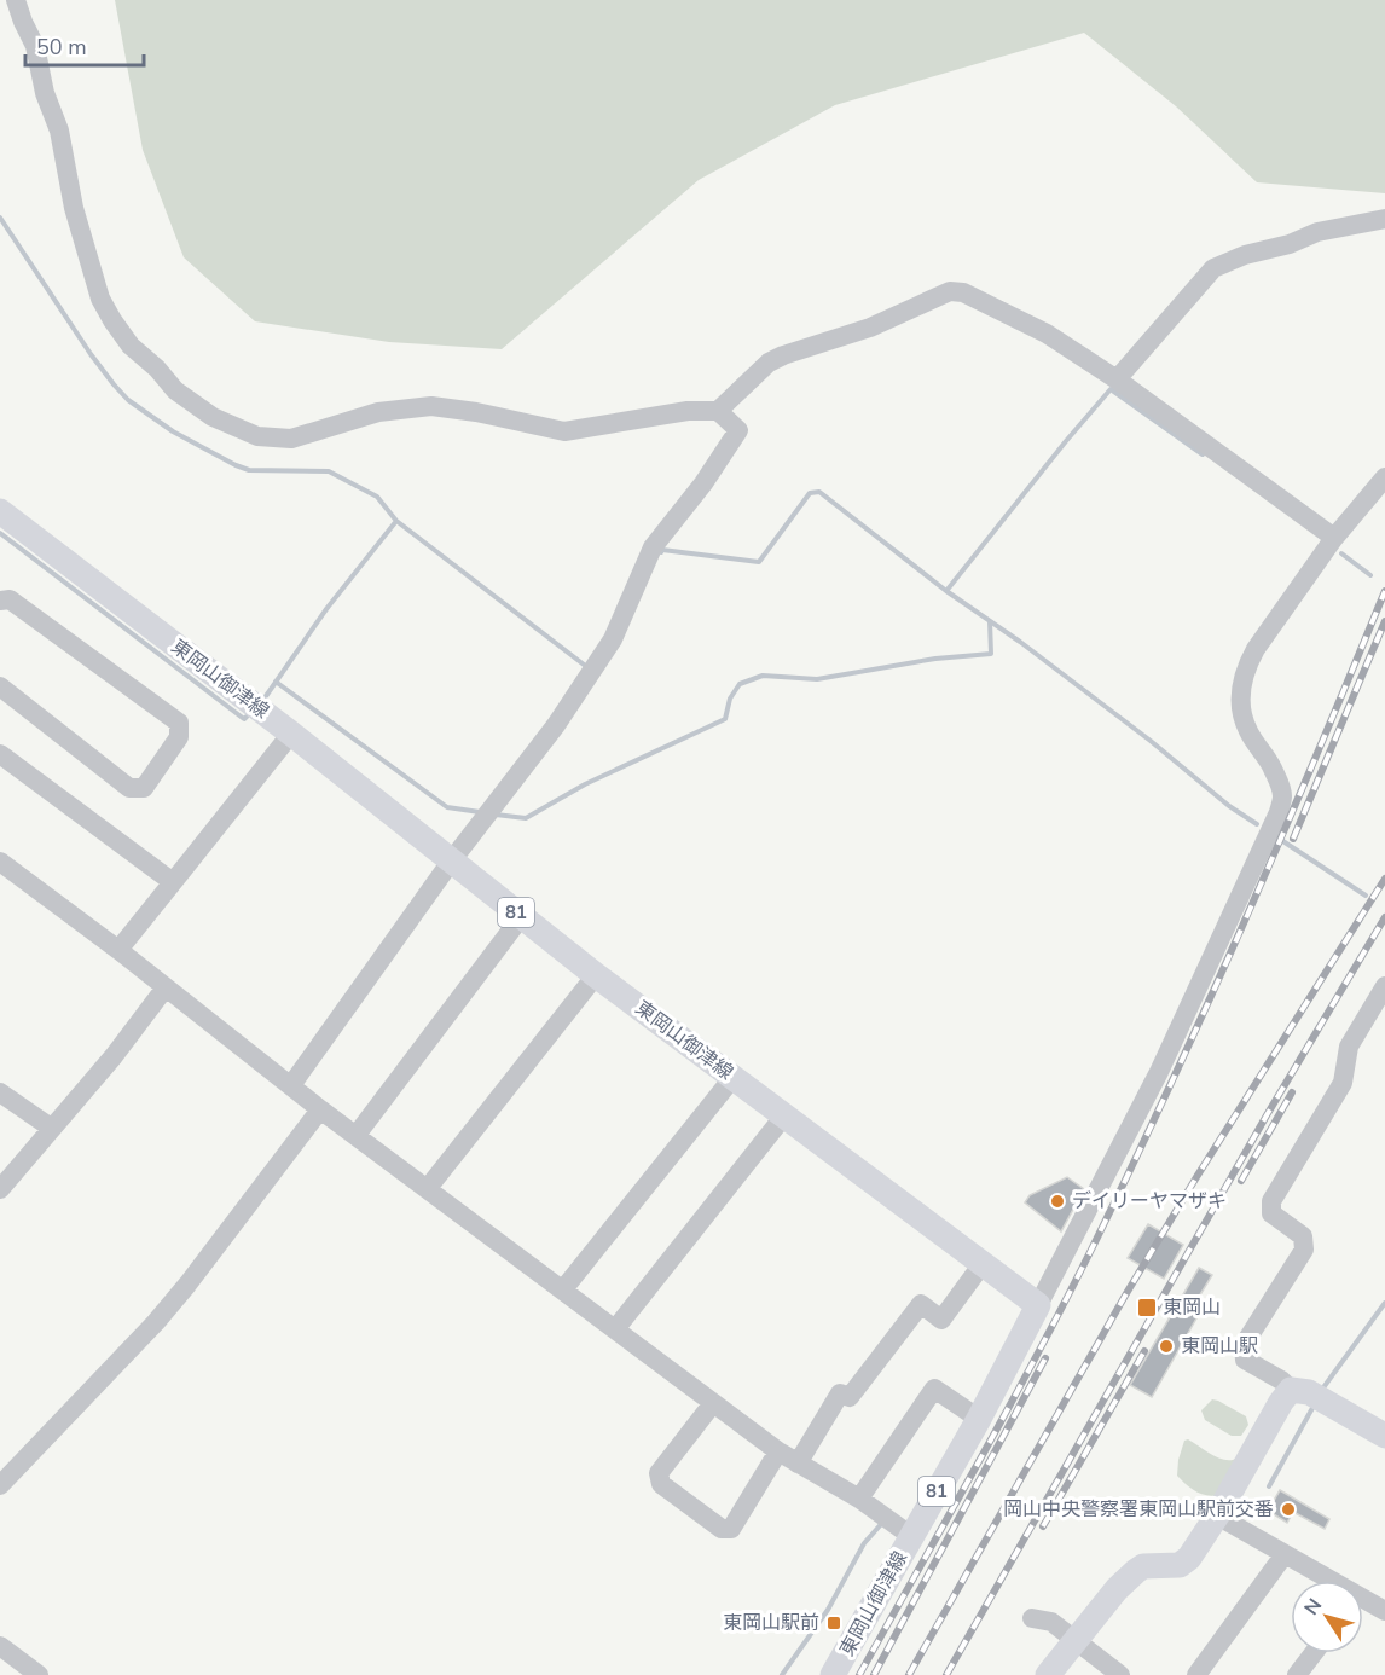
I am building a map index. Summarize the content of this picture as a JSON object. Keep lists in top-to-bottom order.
{
  "streets": {
    "main road": ["東岡山御津線", "81"]
  },
  "places": {
    "other": ["デイリーヤマザキ", "東岡山駅", "岡山中央警察署東岡山駅前交番"],
    "transit": ["東岡山", "東岡山駅前"]
  },
  "scale_bar": "50 m",
  "north": "top left"
}
